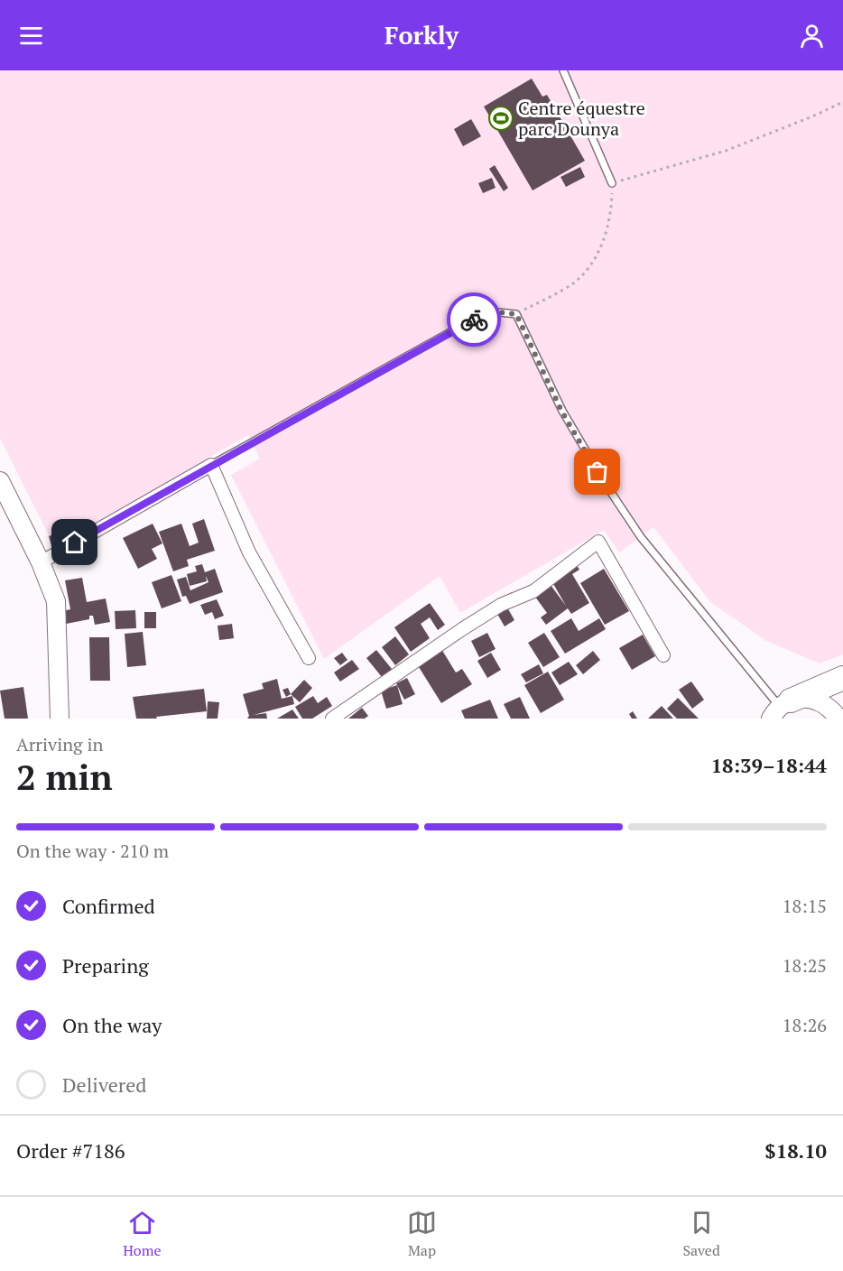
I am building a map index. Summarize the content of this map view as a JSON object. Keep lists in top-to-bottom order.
{
  "places": {
    "sports": ["Centre équestre parc Dounya"]
  },
  "page": {
    "header": "Forkly",
    "heading": ["2 min", "Arriving in", "18:39–18:44"],
    "panel": ["Order #7186", "$18.10"],
    "bar": "On the way · 210 m",
    "list": [
      ["Confirmed", "18:15"],
      ["Preparing", "18:25"],
      ["On the way", "18:26"],
      "Delivered"
    ],
    "tabs": ["Home", "Map", "Saved"]
  }
}
